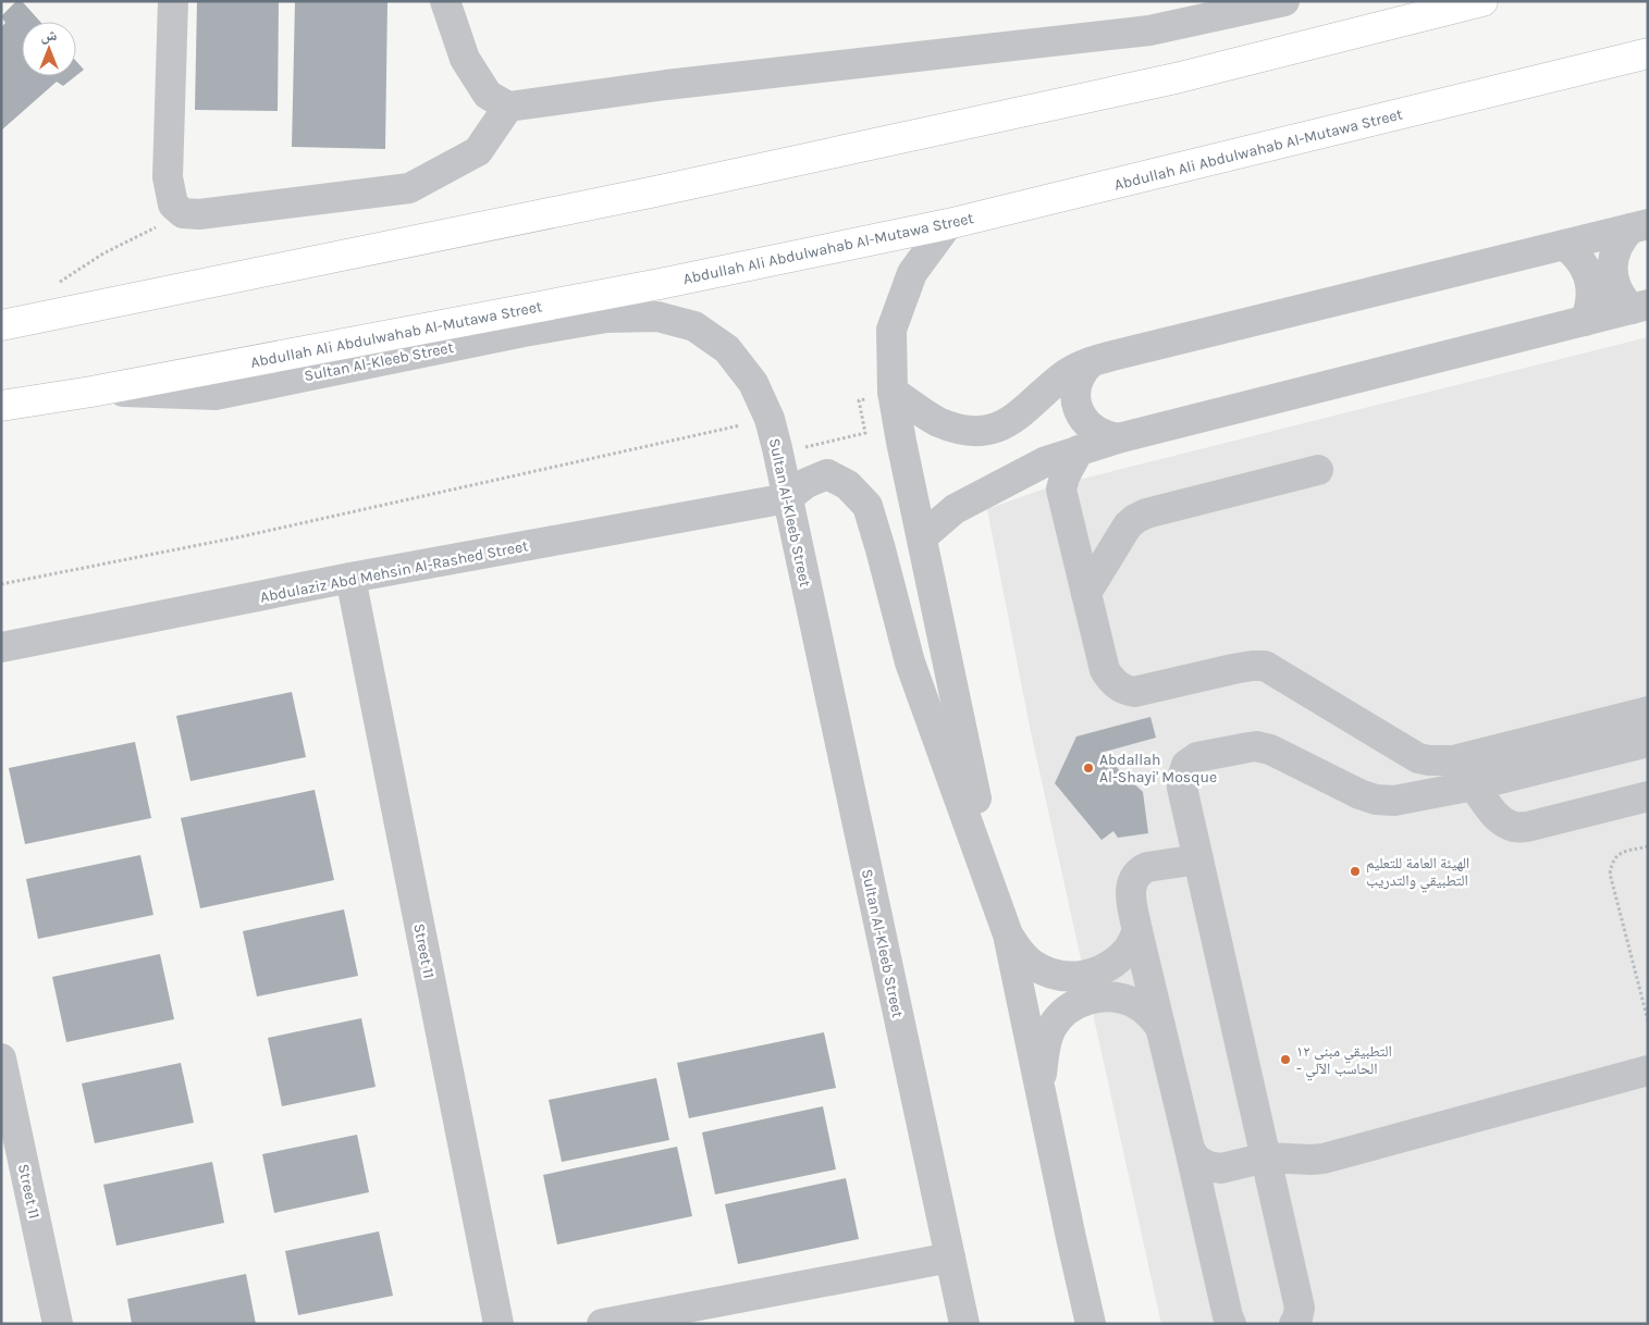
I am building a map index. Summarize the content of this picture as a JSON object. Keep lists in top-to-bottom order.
{
  "streets": {
    "main road": ["Abdullah Ali Abdulwahab Al-Mutawa Street"],
    "street": ["Sultan Al-Kleeb Street", "Abdulaziz Abd Mehsin Al-Rashed Street", "Street 11"]
  },
  "crossings": [
    ["Abdullah Ali Abdulwahab Al-Mutawa Street", "Sultan Al-Kleeb Street"],
    ["Sultan Al-Kleeb Street", "Abdulaziz Abd Mehsin Al-Rashed Street"],
    ["Abdulaziz Abd Mehsin Al-Rashed Street", "Street 11"]
  ],
  "places": ["Abdallah Al-Shayi' Mosque", "الهيئة العامة للتعليم التطبيقي والتدريب", "التطبيقي مبنى ١٢ - الحاسب الآلي"],
  "north": "top"
}
